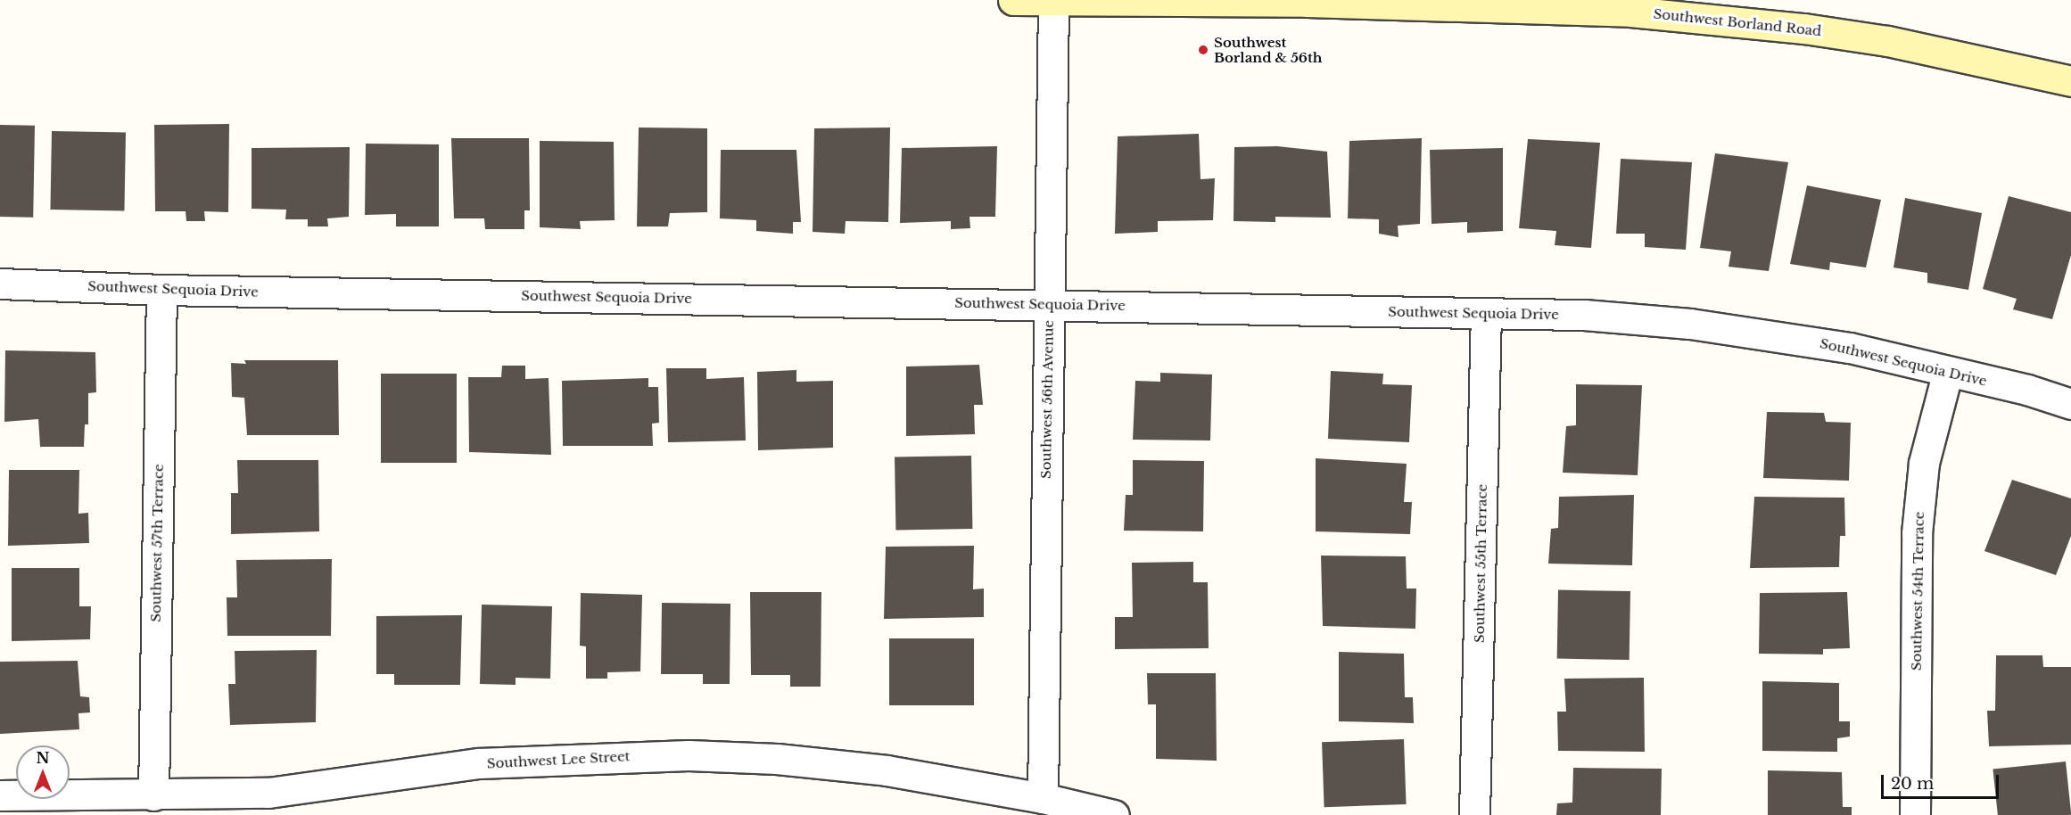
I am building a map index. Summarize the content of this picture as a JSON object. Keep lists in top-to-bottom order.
{
  "streets": {
    "main road": ["Southwest Borland Road"],
    "street": [
      "Southwest Sequoia Drive",
      "Southwest 56th Avenue",
      "Southwest 57th Terrace",
      "Southwest 55th Terrace",
      "Southwest 54th Terrace",
      "Southwest Lee Street"
    ]
  },
  "crossings": [
    ["Southwest Borland Road", "Southwest 56th Avenue"],
    ["Southwest Sequoia Drive", "Southwest 56th Avenue"],
    ["Southwest Sequoia Drive", "Southwest 57th Terrace"],
    ["Southwest Sequoia Drive", "Southwest 55th Terrace"],
    ["Southwest Sequoia Drive", "Southwest 54th Terrace"],
    ["Southwest 56th Avenue", "Southwest Lee Street"],
    ["Southwest 57th Terrace", "Southwest Lee Street"]
  ],
  "places": ["Southwest Borland & 56th"],
  "scale_bar": "20 m",
  "north": "top"
}
